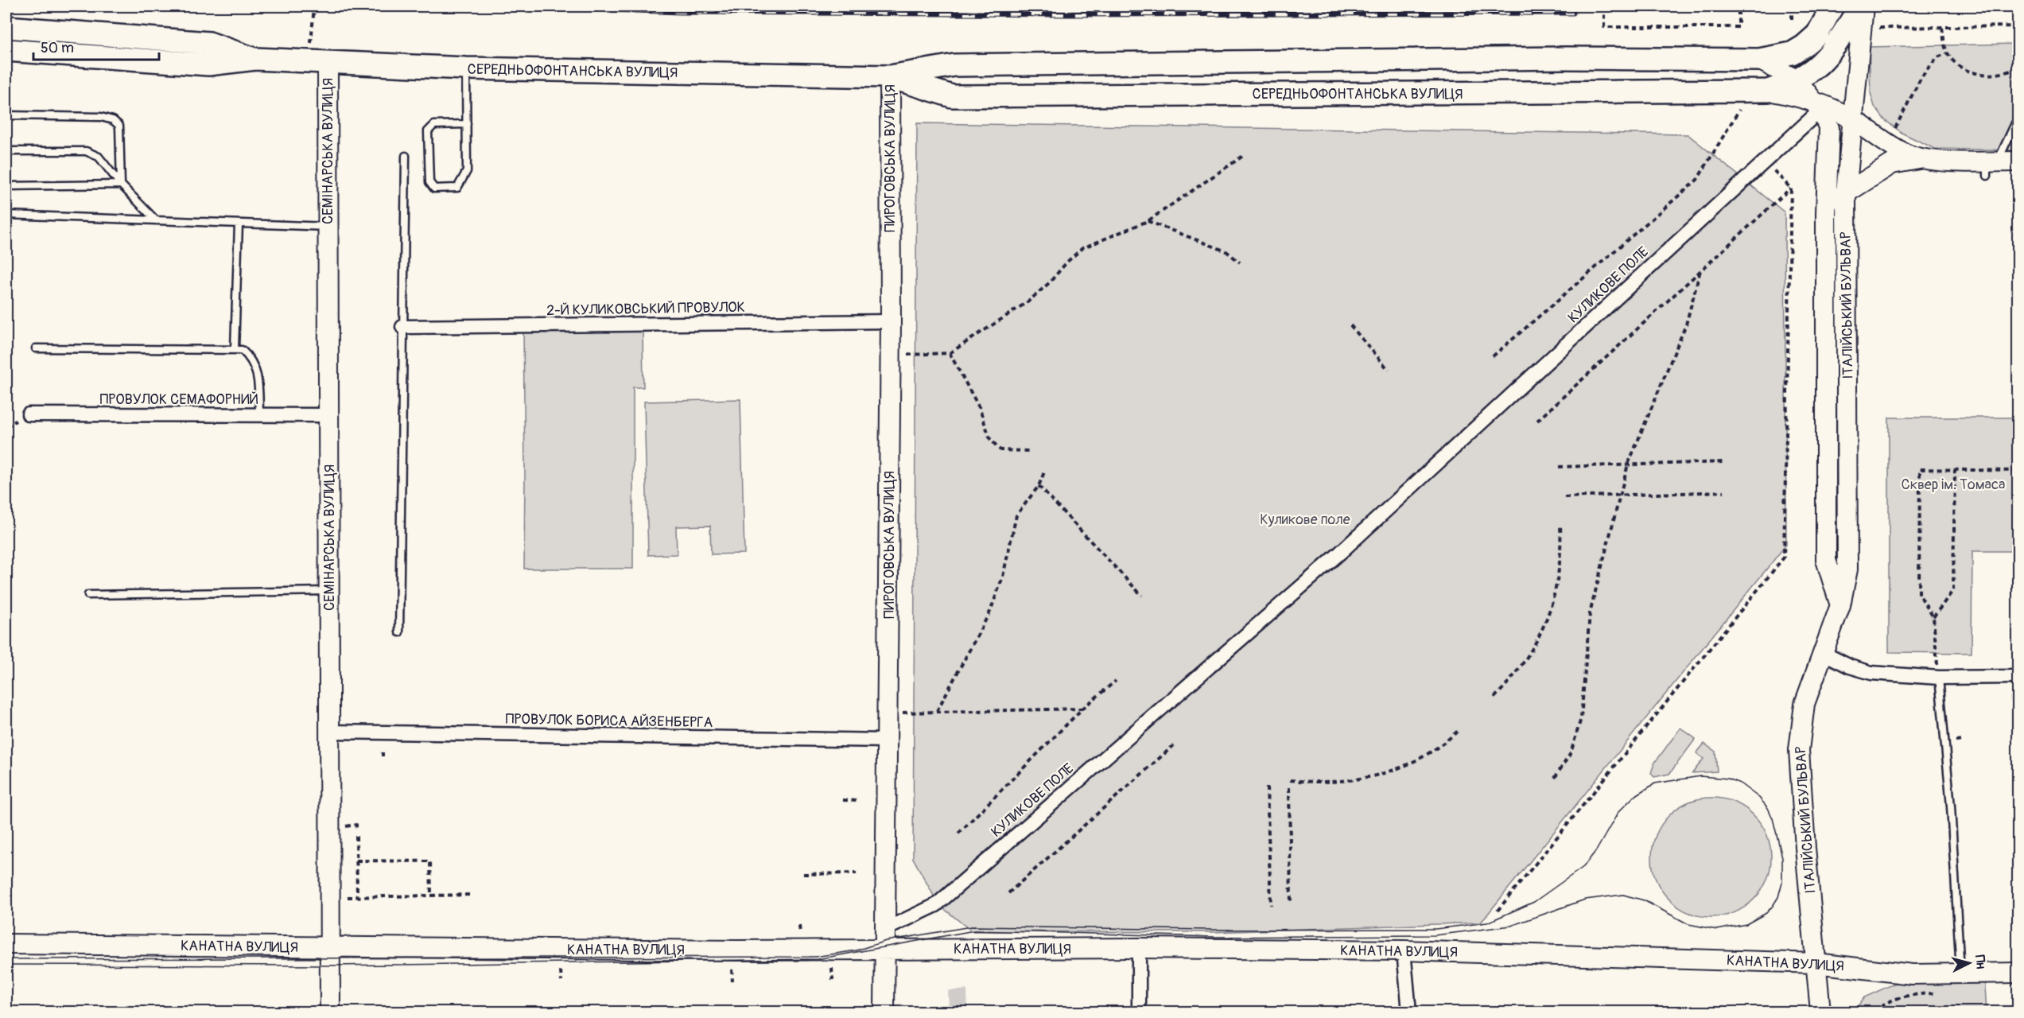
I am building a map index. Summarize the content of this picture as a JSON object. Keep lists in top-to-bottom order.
{
  "streets": {
    "main road": [
      "СЕРЕДНЬОФОНТАНСЬКА ВУЛИЦЯ",
      "СЕМІНАРСЬКА ВУЛИЦЯ",
      "ПИРОГОВСЬКА ВУЛИЦЯ",
      "ІТАЛІЙСЬКИЙ БУЛЬВАР",
      "КАНАТНА ВУЛИЦЯ"
    ],
    "street": [
      "КУЛИКОВЕ ПОЛЕ",
      "2-Й КУЛИКОВСЬКИЙ ПРОВУЛОК",
      "ПРОВУЛОК СЕМАФОРНИЙ",
      "ПРОВУЛОК БОРИСА АЙЗЕНБЕРГА"
    ]
  },
  "crossings": [
    ["СЕРЕДНЬОФОНТАНСЬКА ВУЛИЦЯ", "СЕМІНАРСЬКА ВУЛИЦЯ"],
    ["СЕРЕДНЬОФОНТАНСЬКА ВУЛИЦЯ", "ПИРОГОВСЬКА ВУЛИЦЯ"],
    ["СЕРЕДНЬОФОНТАНСЬКА ВУЛИЦЯ", "КУЛИКОВЕ ПОЛЕ"],
    ["СЕРЕДНЬОФОНТАНСЬКА ВУЛИЦЯ", "ІТАЛІЙСЬКИЙ БУЛЬВАР"],
    ["СЕМІНАРСЬКА ВУЛИЦЯ", "ПРОВУЛОК СЕМАФОРНИЙ"],
    ["СЕМІНАРСЬКА ВУЛИЦЯ", "ПРОВУЛОК БОРИСА АЙЗЕНБЕРГА"],
    ["СЕМІНАРСЬКА ВУЛИЦЯ", "КАНАТНА ВУЛИЦЯ"],
    ["ПИРОГОВСЬКА ВУЛИЦЯ", "КУЛИКОВЕ ПОЛЕ"],
    ["ПИРОГОВСЬКА ВУЛИЦЯ", "2-Й КУЛИКОВСЬКИЙ ПРОВУЛОК"],
    ["ПИРОГОВСЬКА ВУЛИЦЯ", "ПРОВУЛОК БОРИСА АЙЗЕНБЕРГА"],
    ["ПИРОГОВСЬКА ВУЛИЦЯ", "КАНАТНА ВУЛИЦЯ"],
    ["КУЛИКОВЕ ПОЛЕ", "ІТАЛІЙСЬКИЙ БУЛЬВАР"],
    ["ІТАЛІЙСЬКИЙ БУЛЬВАР", "КАНАТНА ВУЛИЦЯ"]
  ],
  "parks": ["Сквер ім. Томаса", "Куликове поле"],
  "scale_bar": "50 m",
  "north": "right"
}
